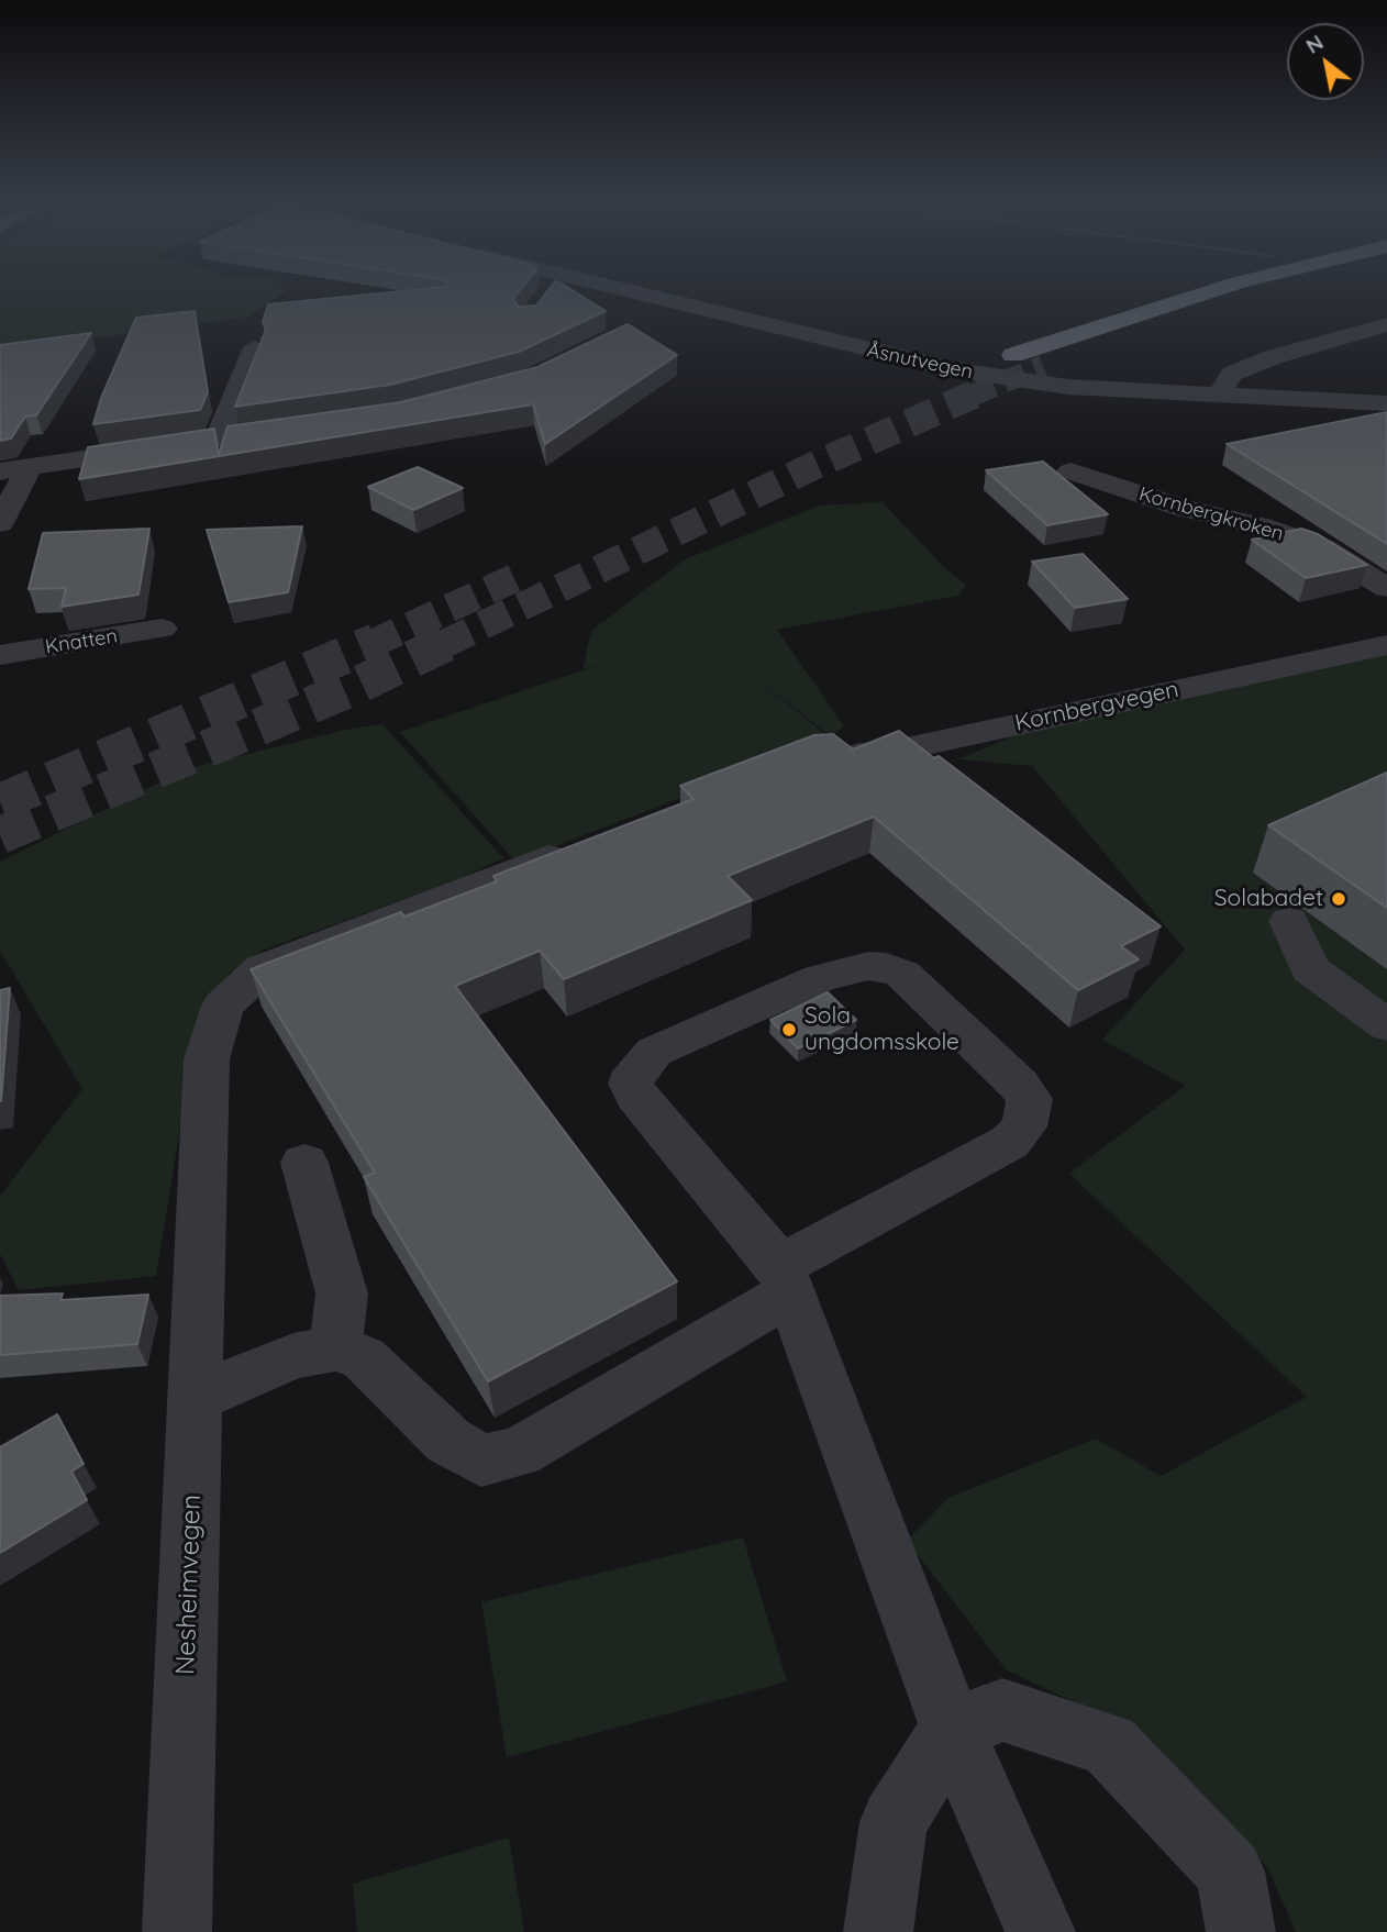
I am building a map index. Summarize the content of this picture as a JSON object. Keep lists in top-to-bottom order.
{
  "streets": {
    "street": [
      "Åsnutvegen",
      "Kornbergkroken",
      "Knatten",
      "Kornbergvegen",
      "Nesheimvegen"
    ]
  },
  "places": ["Solabadet", "Sola ungdomsskole"],
  "north": "top left"
}
